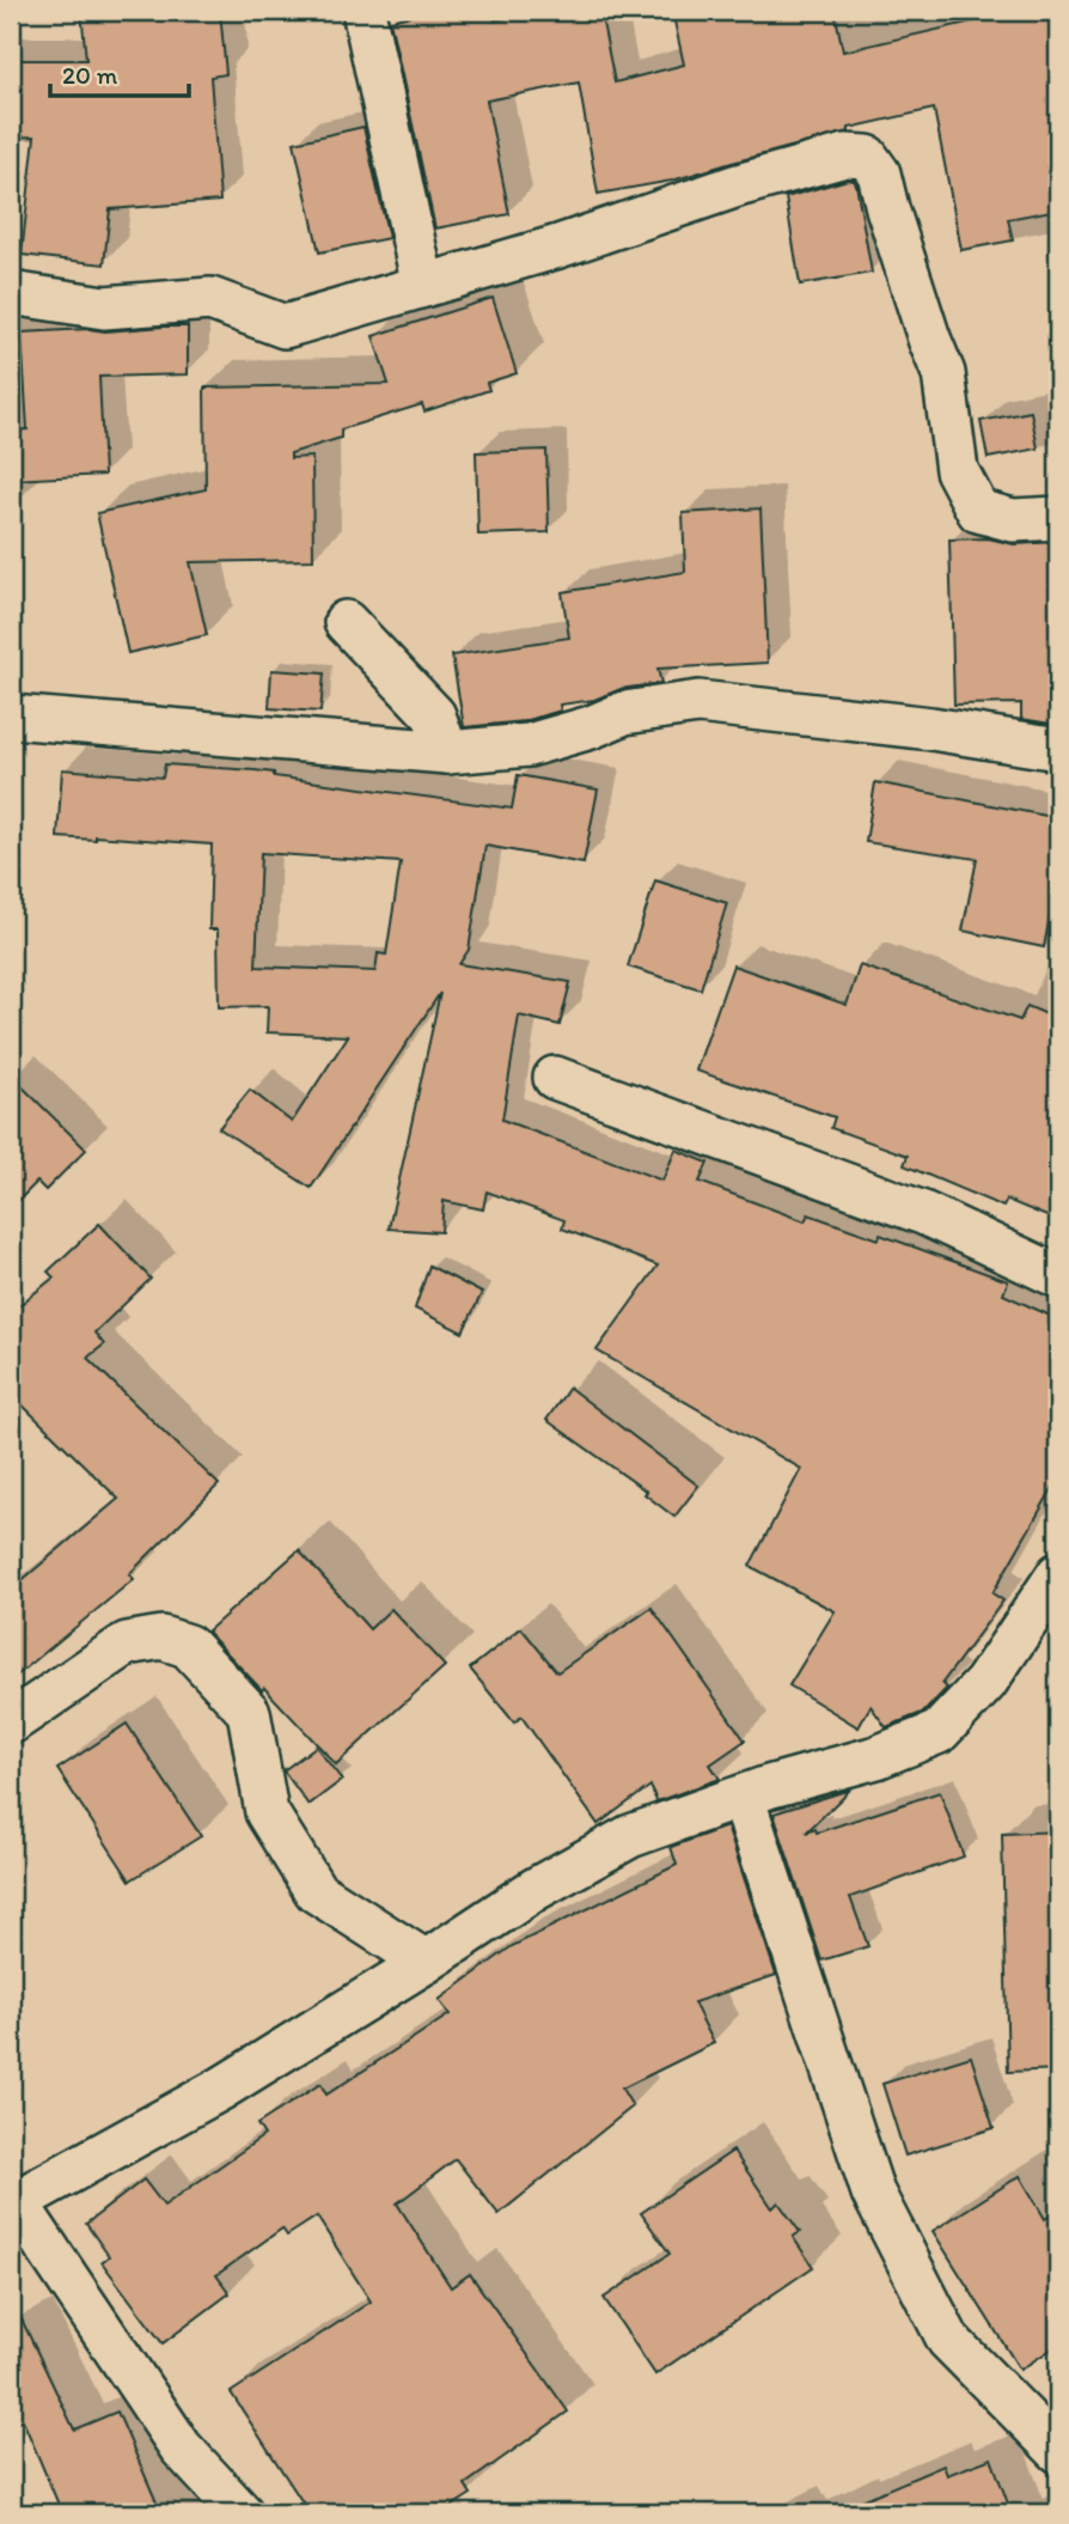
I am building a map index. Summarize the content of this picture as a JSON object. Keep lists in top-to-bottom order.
{
  "scale_bar": "20 m"
}
